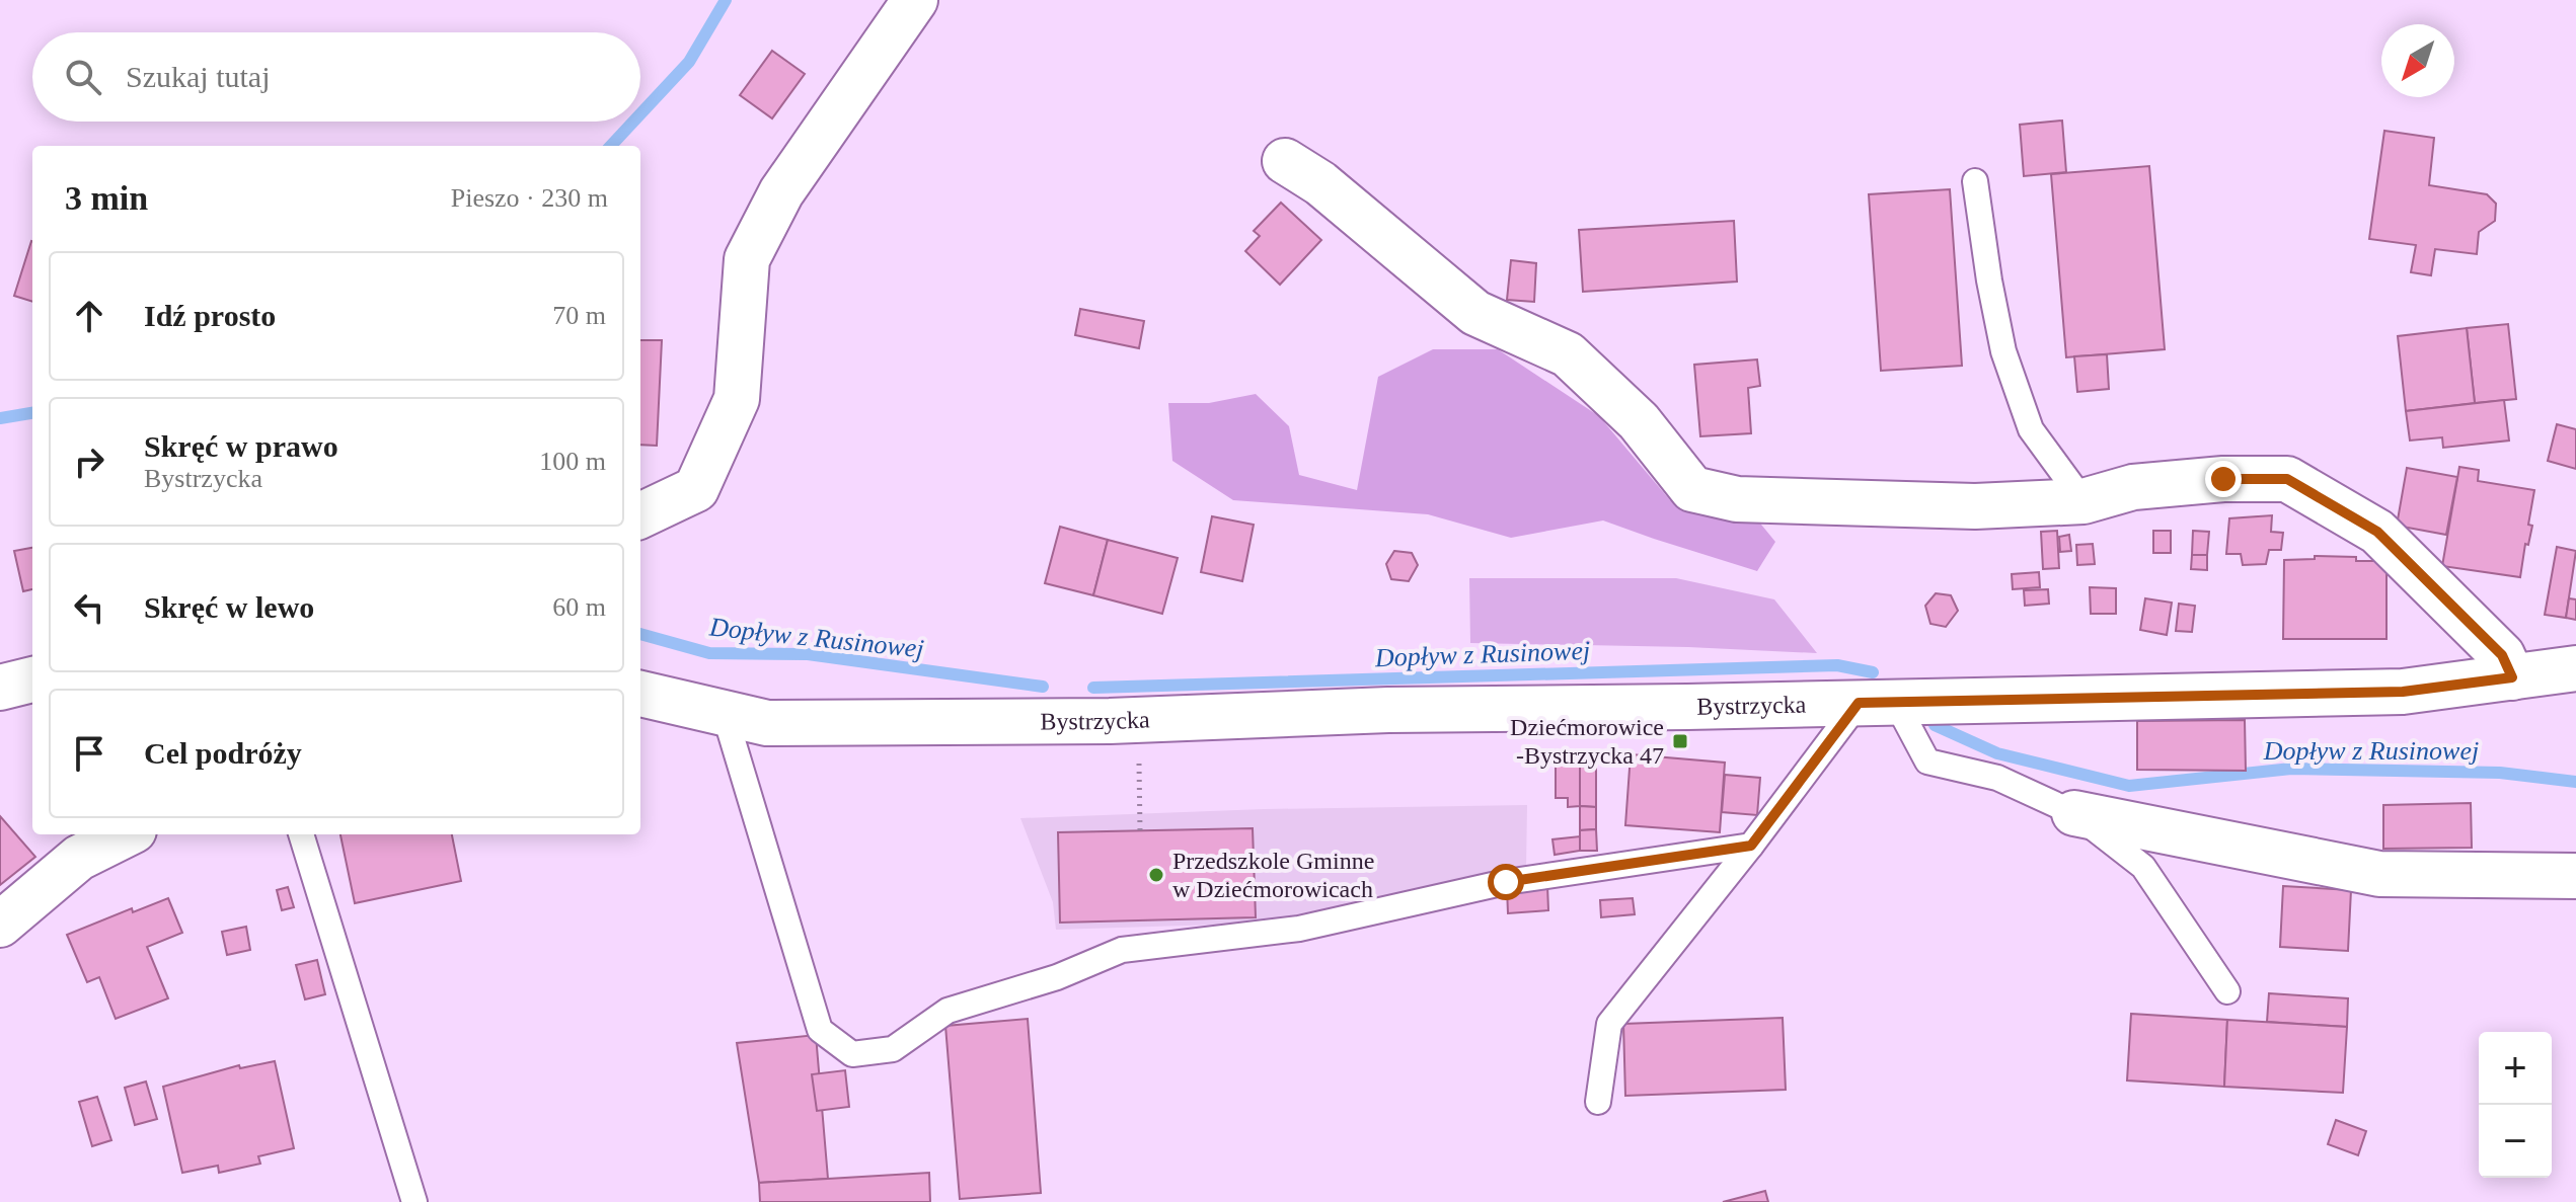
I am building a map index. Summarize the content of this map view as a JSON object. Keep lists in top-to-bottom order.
{
  "streets": {
    "street": ["Bystrzycka"]
  },
  "water": ["Dopływ z Rusinowej"],
  "places": {
    "transit": ["Dziećmorowice -Bystrzycka 47"],
    "other": ["Przedszkole Gminne w Dziećmorowicach"]
  },
  "north": "bottom left",
  "page": {
    "search": "Szukaj tutaj",
    "heading": ["3 min", "Pieszo · 230 m"],
    "list": [
      ["Idź prosto", "70 m"],
      ["Skręć w prawo", "Bystrzycka", "100 m"],
      ["Skręć w lewo", "60 m"],
      "Cel podróży"
    ],
    "map_buttons": ["+", "−"]
  }
}
